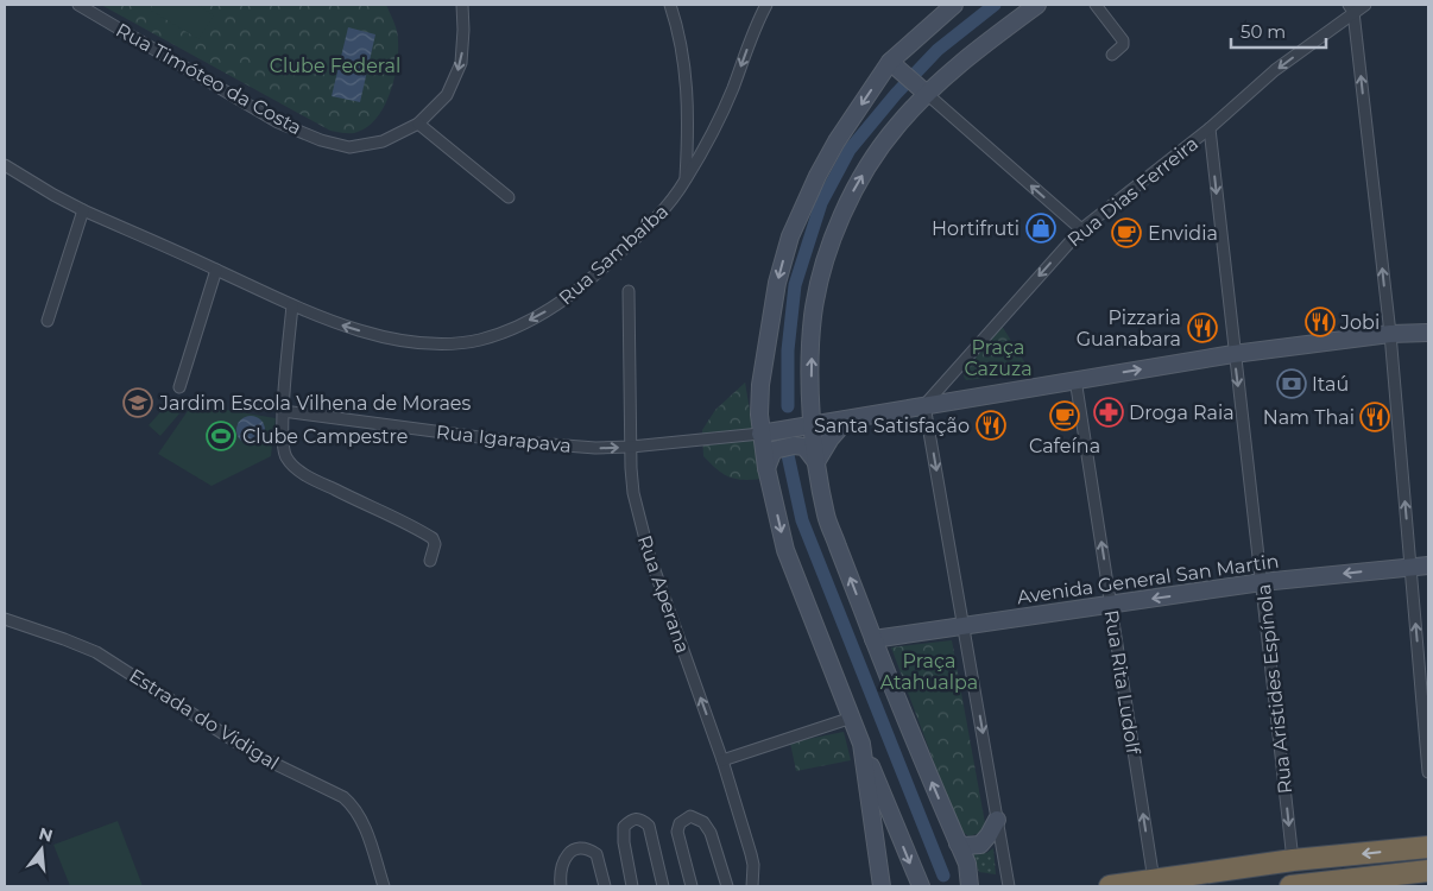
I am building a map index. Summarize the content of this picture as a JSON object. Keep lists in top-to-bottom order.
{
  "streets": {
    "main road": ["Avenida General San Martin"],
    "street": [
      "Rua Timóteo da Costa",
      "Rua Dias Ferreira",
      "Rua Sambaíba",
      "Rua Igarapava",
      "Rua Aperana",
      "Rua Rita Ludolf",
      "Rua Aristides Espínola",
      "Estrada do Vidigal"
    ]
  },
  "crossings": [
    ["Rua Dias Ferreira", "Rua Aristides Espínola"],
    ["Rua Igarapava", "Rua Aperana"],
    ["Avenida General San Martin", "Rua Rita Ludolf"],
    ["Avenida General San Martin", "Rua Aristides Espínola"]
  ],
  "one_way": [
    "Rua Dias Ferreira",
    "Rua Sambaíba",
    "Rua Igarapava",
    "Avenida General San Martin",
    "Rua Aperana",
    "Rua Rita Ludolf",
    "Rua Aristides Espínola"
  ],
  "parks": ["Clube Federal", "Praça Cazuza", "Praça Atahualpa"],
  "places": {
    "shop": ["Hortifruti"],
    "cafe": ["Envidia", "Cafeína"],
    "restaurant": [
      "Jobi",
      "Pizzaria Guanabara",
      "Nam Thai",
      "Santa Satisfação"
    ],
    "bank": ["Itaú"],
    "school or university": ["Jardim Escola Vilhena de Moraes"],
    "pharmacy": ["Droga Raia"],
    "sports": ["Clube Campestre"]
  },
  "scale_bar": "50 m",
  "north": "top"
}
